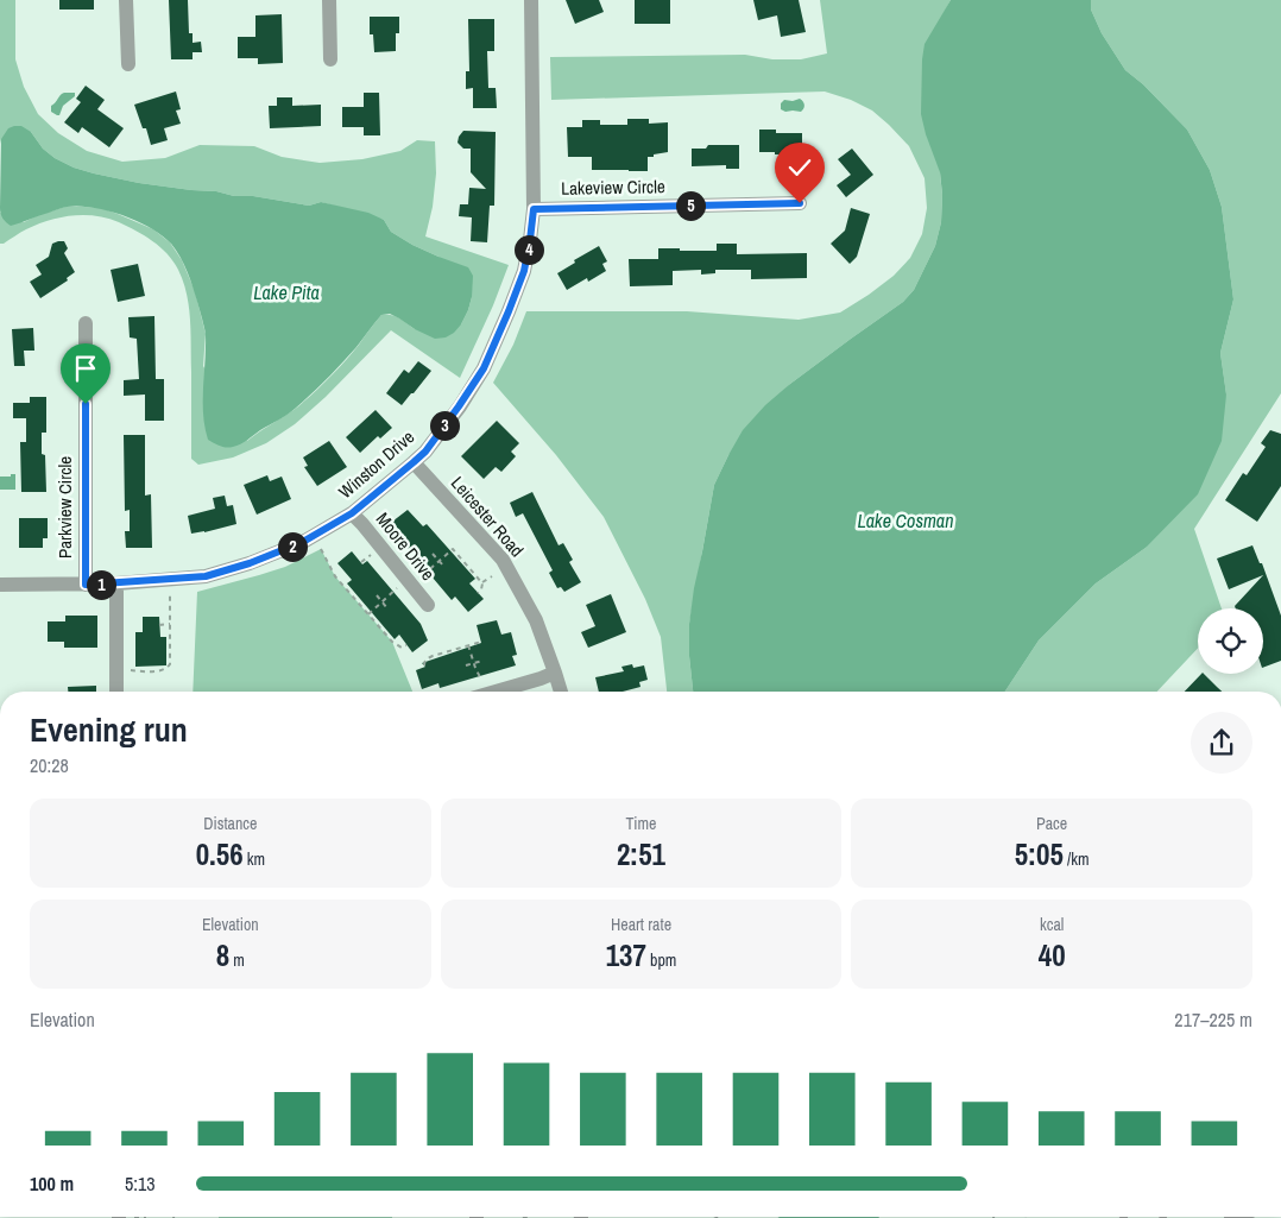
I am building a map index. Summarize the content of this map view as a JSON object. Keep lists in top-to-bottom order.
{
  "streets": {
    "street": [
      "Lakeview Circle",
      "Winston Drive",
      "Parkview Circle",
      "Leicester Road",
      "Moore Drive"
    ]
  },
  "crossings": [
    ["Lakeview Circle", "Winston Drive"],
    ["Winston Drive", "Parkview Circle"],
    ["Winston Drive", "Leicester Road"],
    ["Winston Drive", "Moore Drive"]
  ],
  "water": ["Lake Pita", "Lake Cosman"],
  "page": {
    "pins": [
      "5",
      "4",
      "3",
      "2",
      "1"
    ],
    "heading": ["Evening run", "20:28"],
    "stats": [
      ["Distance", "0.56 km"],
      ["Time", "2:51"],
      ["Pace", "5:05 /km"],
      ["Elevation", "8 m"],
      ["Heart rate", "137 bpm"],
      ["kcal", "40"]
    ],
    "chart": ["Elevation", "217–225 m"],
    "list": [
      {
        "name": "100 m",
        "note": "5:13"
      }
    ]
  }
}
